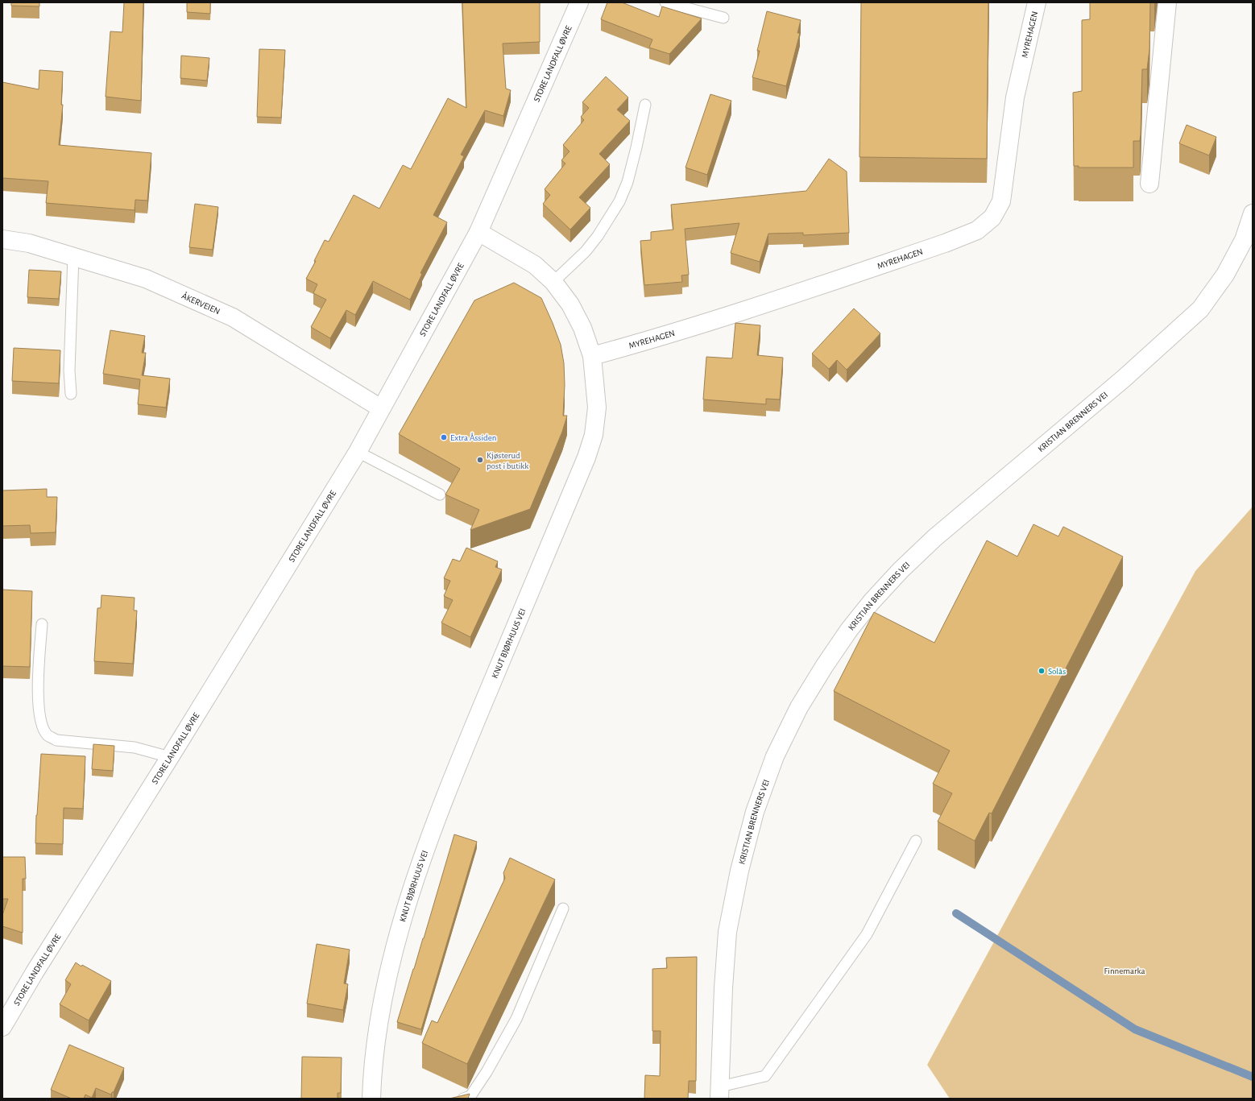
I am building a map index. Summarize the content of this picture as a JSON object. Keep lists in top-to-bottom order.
{
  "streets": {
    "street": [
      "MYREHAGEN",
      "STORE LANDFALL ØVRE",
      "ÅKERVEIEN",
      "KRISTIAN BRENNERS VEI",
      "KNUT BJØRHUUS VEI"
    ]
  },
  "crossings": [
    ["MYREHAGEN", "KNUT BJØRHUUS VEI"],
    ["STORE LANDFALL ØVRE", "ÅKERVEIEN"],
    ["STORE LANDFALL ØVRE", "KNUT BJØRHUUS VEI"]
  ],
  "parks": ["Finnemarka"],
  "places": ["Extra Åssiden", "Kjøsterud post i butikk", "Solås"]
}
